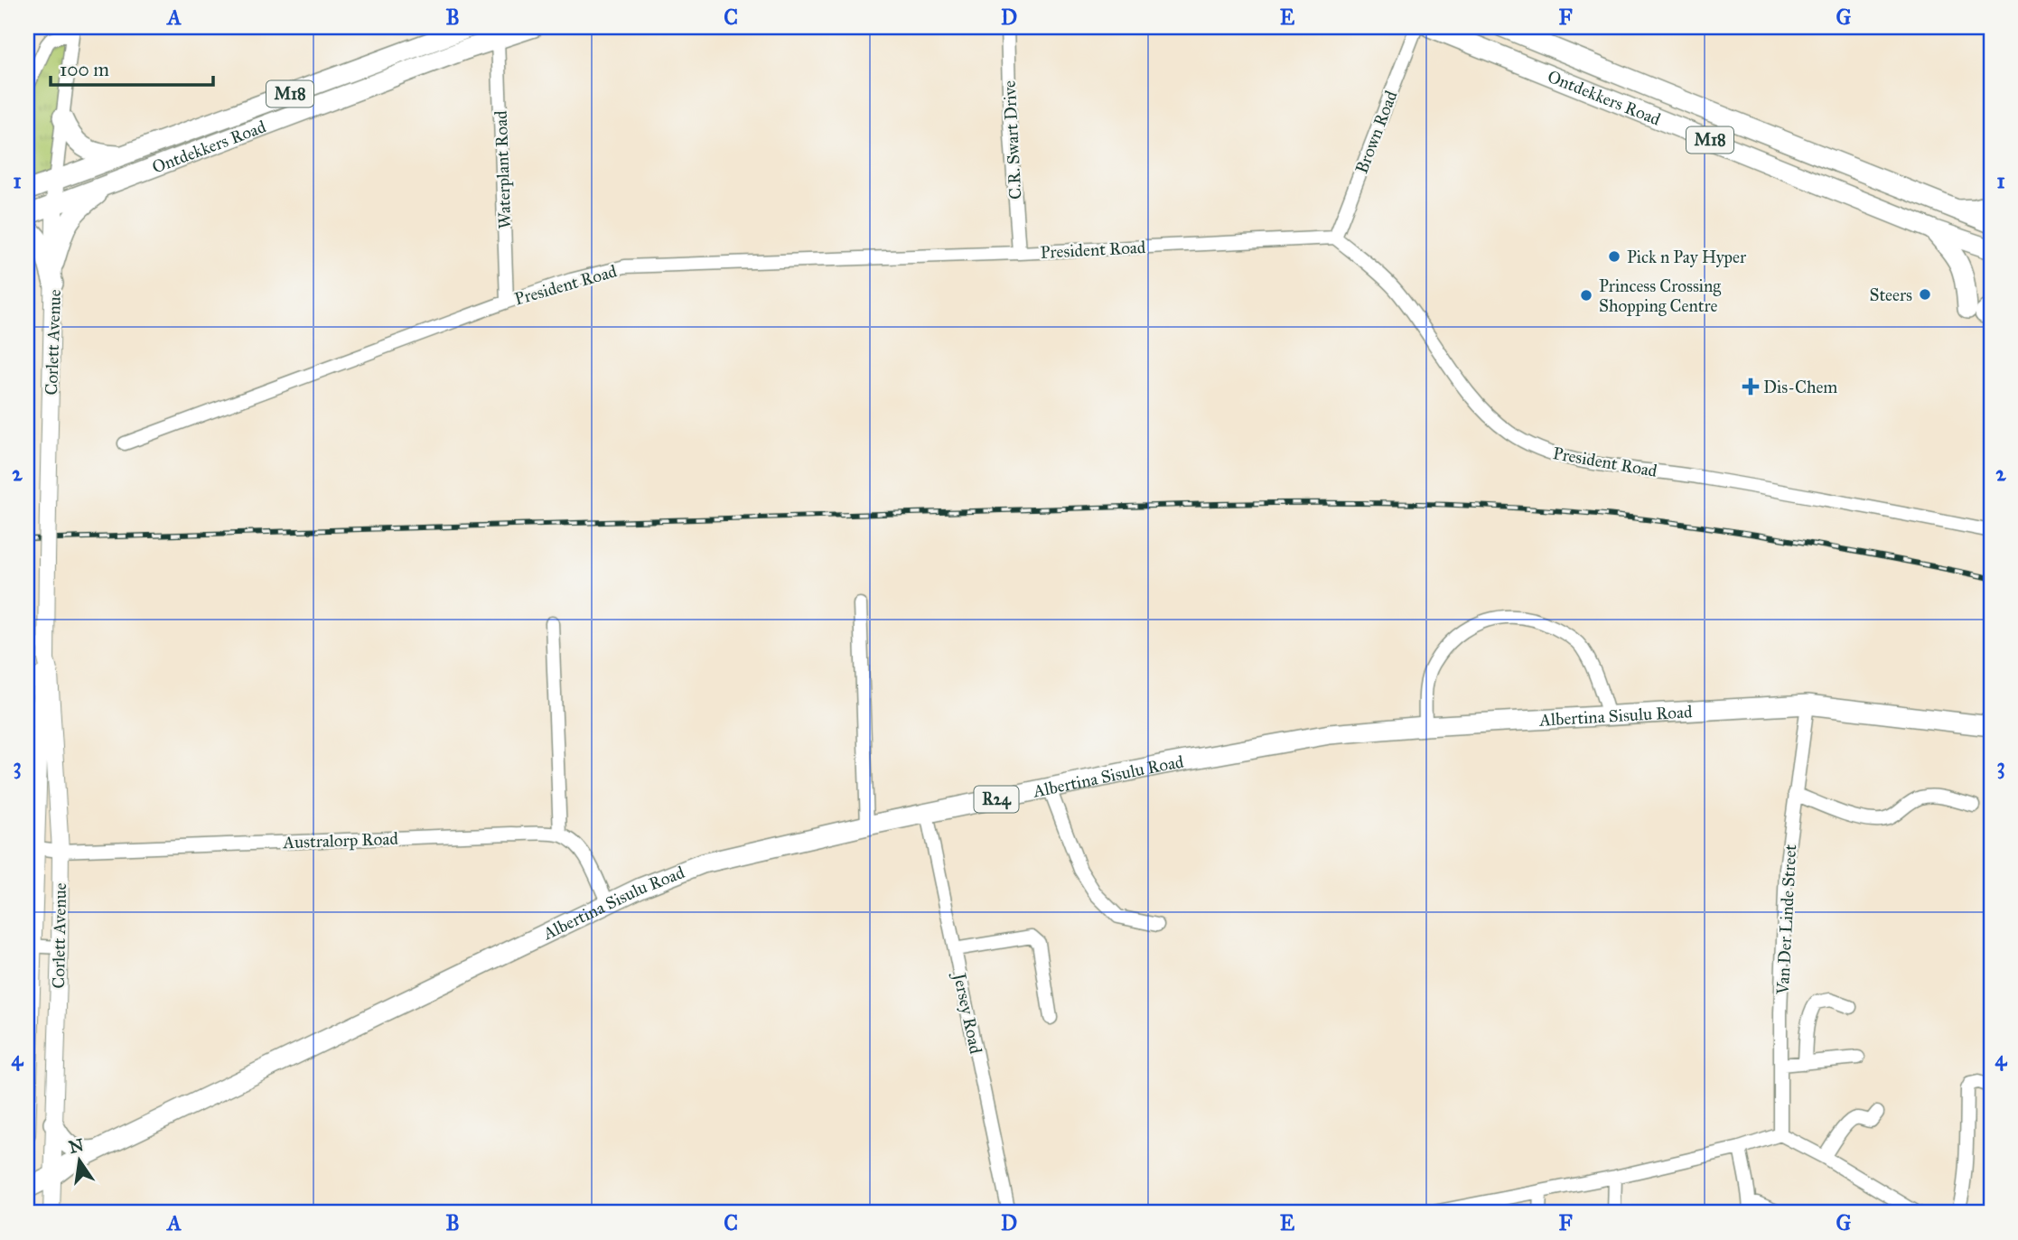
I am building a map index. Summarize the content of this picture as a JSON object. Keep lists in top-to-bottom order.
{
  "streets": {
    "main road": [
      "M18",
      "Ontdekkers Road",
      "Albertina Sisulu Road",
      "R24"
    ],
    "street": [
      "Brown Road",
      "C.R. Swart Drive",
      "Waterplant Road",
      "President Road",
      "Corlett Avenue",
      "Australorp Road",
      "Van Der Linde Street",
      "Jersey Road"
    ]
  },
  "crossings": [
    ["Ontdekkers Road", "Waterplant Road"],
    ["Ontdekkers Road", "Corlett Avenue"],
    ["Brown Road", "President Road"],
    ["C.R. Swart Drive", "President Road"],
    ["Waterplant Road", "President Road"],
    ["Corlett Avenue", "Albertina Sisulu Road"],
    ["Corlett Avenue", "Australorp Road"],
    ["Albertina Sisulu Road", "Van Der Linde Street"],
    ["Albertina Sisulu Road", "Jersey Road"]
  ],
  "places": {
    "other": ["Pick n Pay Hyper", "Steers", "Princess Crossing Shopping Centre"],
    "health": ["Dis-Chem"]
  },
  "scale_bar": "100 m",
  "north": "top",
  "grid": {
    "columns": [
      "A",
      "B",
      "C",
      "D",
      "E",
      "F",
      "G"
    ],
    "rows": [
      "1",
      "2",
      "3",
      "4"
    ]
  }
}
